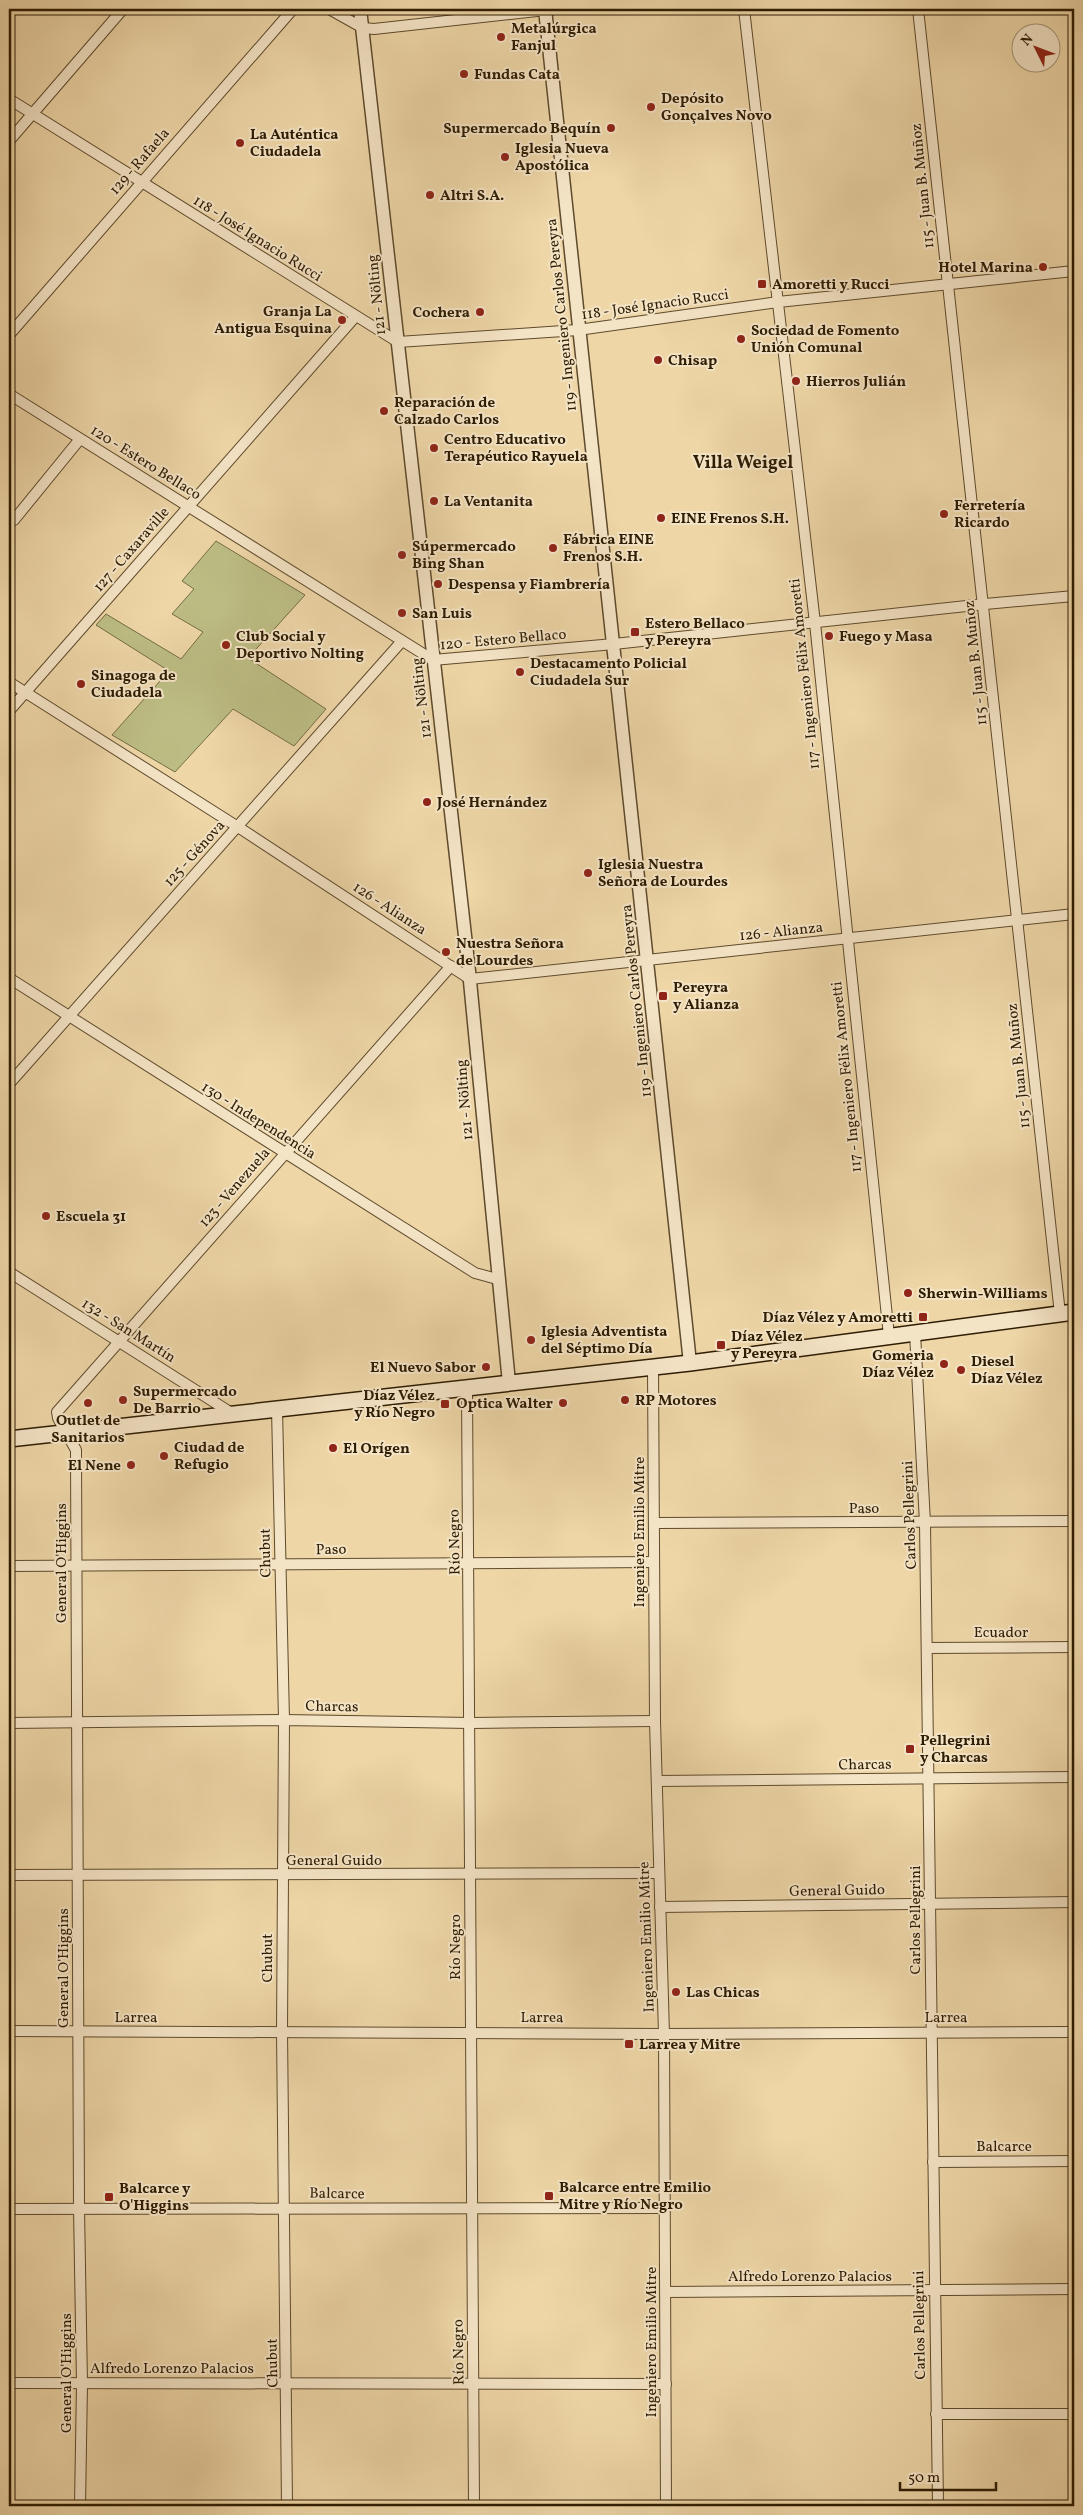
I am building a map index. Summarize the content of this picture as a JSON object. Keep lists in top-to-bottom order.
{
  "streets": {
    "street": [
      "129 - Rafaela",
      "115 - Juan B. Muñoz",
      "118 - José Ignacio Rucci",
      "121 - Nölting",
      "119 - Ingeniero Carlos Pereyra",
      "120 - Estero Bellaco",
      "127 - Caxaraville",
      "117 - Ingeniero Félix Amoretti",
      "125 - Génova",
      "126 - Alianza",
      "130 - Independencia",
      "123 - Venezuela",
      "132 - San Martín",
      "Paso",
      "Carlos Pellegrini",
      "Ingeniero Emilio Mitre",
      "Río Negro",
      "Chubut",
      "General O'Higgins",
      "Ecuador",
      "Charcas",
      "General Guido",
      "Larrea",
      "Balcarce",
      "Alfredo Lorenzo Palacios"
    ]
  },
  "crossings": [
    ["129 - Rafaela", "118 - José Ignacio Rucci"],
    ["115 - Juan B. Muñoz", "118 - José Ignacio Rucci"],
    ["115 - Juan B. Muñoz", "120 - Estero Bellaco"],
    ["115 - Juan B. Muñoz", "126 - Alianza"],
    ["118 - José Ignacio Rucci", "121 - Nölting"],
    ["118 - José Ignacio Rucci", "119 - Ingeniero Carlos Pereyra"],
    ["118 - José Ignacio Rucci", "127 - Caxaraville"],
    ["118 - José Ignacio Rucci", "117 - Ingeniero Félix Amoretti"],
    ["121 - Nölting", "120 - Estero Bellaco"],
    ["121 - Nölting", "126 - Alianza"],
    ["121 - Nölting", "130 - Independencia"],
    ["119 - Ingeniero Carlos Pereyra", "120 - Estero Bellaco"],
    ["119 - Ingeniero Carlos Pereyra", "126 - Alianza"],
    ["120 - Estero Bellaco", "127 - Caxaraville"],
    ["120 - Estero Bellaco", "117 - Ingeniero Félix Amoretti"],
    ["120 - Estero Bellaco", "125 - Génova"],
    ["127 - Caxaraville", "126 - Alianza"],
    ["117 - Ingeniero Félix Amoretti", "126 - Alianza"],
    ["125 - Génova", "126 - Alianza"],
    ["125 - Génova", "130 - Independencia"],
    ["126 - Alianza", "123 - Venezuela"],
    ["130 - Independencia", "123 - Venezuela"],
    ["123 - Venezuela", "132 - San Martín"],
    ["123 - Venezuela", "General O'Higgins"],
    ["Paso", "Carlos Pellegrini"],
    ["Paso", "Ingeniero Emilio Mitre"],
    ["Paso", "Río Negro"],
    ["Paso", "Chubut"],
    ["Paso", "General O'Higgins"],
    ["Carlos Pellegrini", "Ecuador"],
    ["Carlos Pellegrini", "Charcas"],
    ["Carlos Pellegrini", "General Guido"],
    ["Carlos Pellegrini", "Larrea"],
    ["Carlos Pellegrini", "Balcarce"],
    ["Carlos Pellegrini", "Alfredo Lorenzo Palacios"],
    ["Ingeniero Emilio Mitre", "Charcas"],
    ["Ingeniero Emilio Mitre", "General Guido"],
    ["Ingeniero Emilio Mitre", "Larrea"],
    ["Ingeniero Emilio Mitre", "Balcarce"],
    ["Ingeniero Emilio Mitre", "Alfredo Lorenzo Palacios"],
    ["Río Negro", "Charcas"],
    ["Río Negro", "General Guido"],
    ["Río Negro", "Larrea"],
    ["Río Negro", "Balcarce"],
    ["Río Negro", "Alfredo Lorenzo Palacios"],
    ["Chubut", "Charcas"],
    ["Chubut", "General Guido"],
    ["Chubut", "Larrea"],
    ["Chubut", "Balcarce"],
    ["Chubut", "Alfredo Lorenzo Palacios"],
    ["General O'Higgins", "Charcas"],
    ["General O'Higgins", "General Guido"],
    ["General O'Higgins", "Larrea"],
    ["General O'Higgins", "Balcarce"],
    ["General O'Higgins", "Alfredo Lorenzo Palacios"]
  ],
  "districts": ["Villa Weigel"],
  "places": {
    "other": [
      "Metalúrgica Fanjul",
      "Fundas Cata",
      "Depósito Gonçalves Novo",
      "Supermercado Bequín",
      "La Auténtica Ciudadela",
      "Iglesia Nueva Apostólica",
      "Altri S.A.",
      "Hotel Marina",
      "Cochera",
      "Granja La Antigua Esquina",
      "Sociedad de Fomento Unión Comunal",
      "Chisap",
      "Hierros Julián",
      "Reparación de Calzado Carlos",
      "Centro Educativo Terapéutico Rayuela",
      "La Ventanita",
      "Ferretería Ricardo",
      "EINE Frenos S.H.",
      "Fábrica EINE Frenos S.H.",
      "Súpermercado Bing Shan",
      "Despensa y Fiambrería",
      "San Luis",
      "Fuego y Masa",
      "Club Social y Deportivo Nolting",
      "Destacamento Policial Ciudadela Sur",
      "Sinagoga de Ciudadela",
      "José Hernández",
      "Iglesia Nuestra Señora de Lourdes",
      "Nuestra Señora de Lourdes",
      "Escuela 31",
      "Sherwin-Williams",
      "Iglesia Adventista del Séptimo Día",
      "Gomeria Díaz Vélez",
      "El Nuevo Sabor",
      "Diesel Díaz Vélez",
      "Supermercado De Barrio",
      "RP Motores",
      "Outlet de Sanitarios",
      "Optica Walter",
      "El Orígen",
      "Ciudad de Refugio",
      "El Nene",
      "Las Chicas"
    ],
    "transit": [
      "Amoretti y Rucci",
      "Estero Bellaco y Pereyra",
      "Pereyra y Alianza",
      "Díaz Vélez y Amoretti",
      "Díaz Vélez y Pereyra",
      "Díaz Vélez y Río Negro",
      "Pellegrini y Charcas",
      "Larrea y Mitre",
      "Balcarce entre Emilio Mitre y Río Negro",
      "Balcarce y O'Higgins"
    ]
  },
  "scale_bar": "50 m",
  "north": "top left"
}
